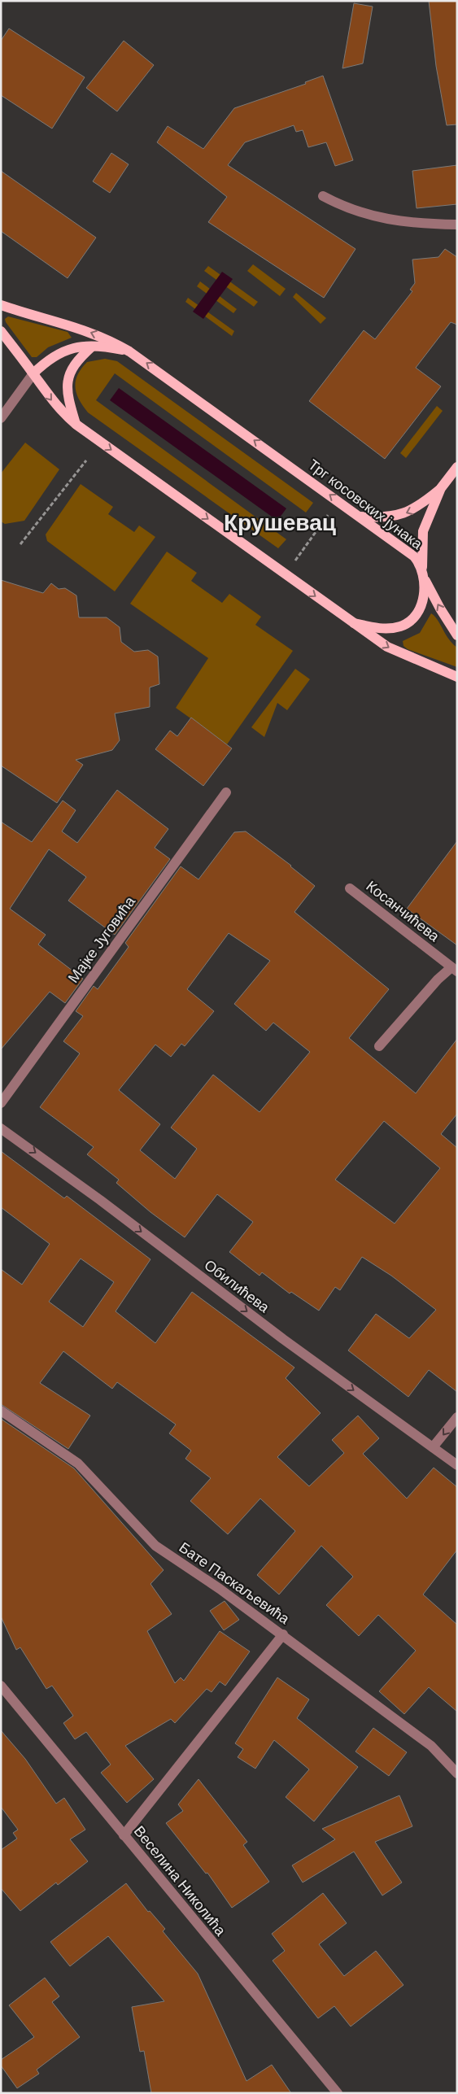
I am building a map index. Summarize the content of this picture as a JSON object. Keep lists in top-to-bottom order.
{
  "streets": {
    "main road": ["Трг косовских јунака"],
    "street": [
      "Косанчићева",
      "Мајке Југовића",
      "Обилићева",
      "Бате Паскаљевића",
      "Веселина Николића"
    ]
  },
  "one_way": ["Обилићева"],
  "districts": ["Крушевац"]
}
